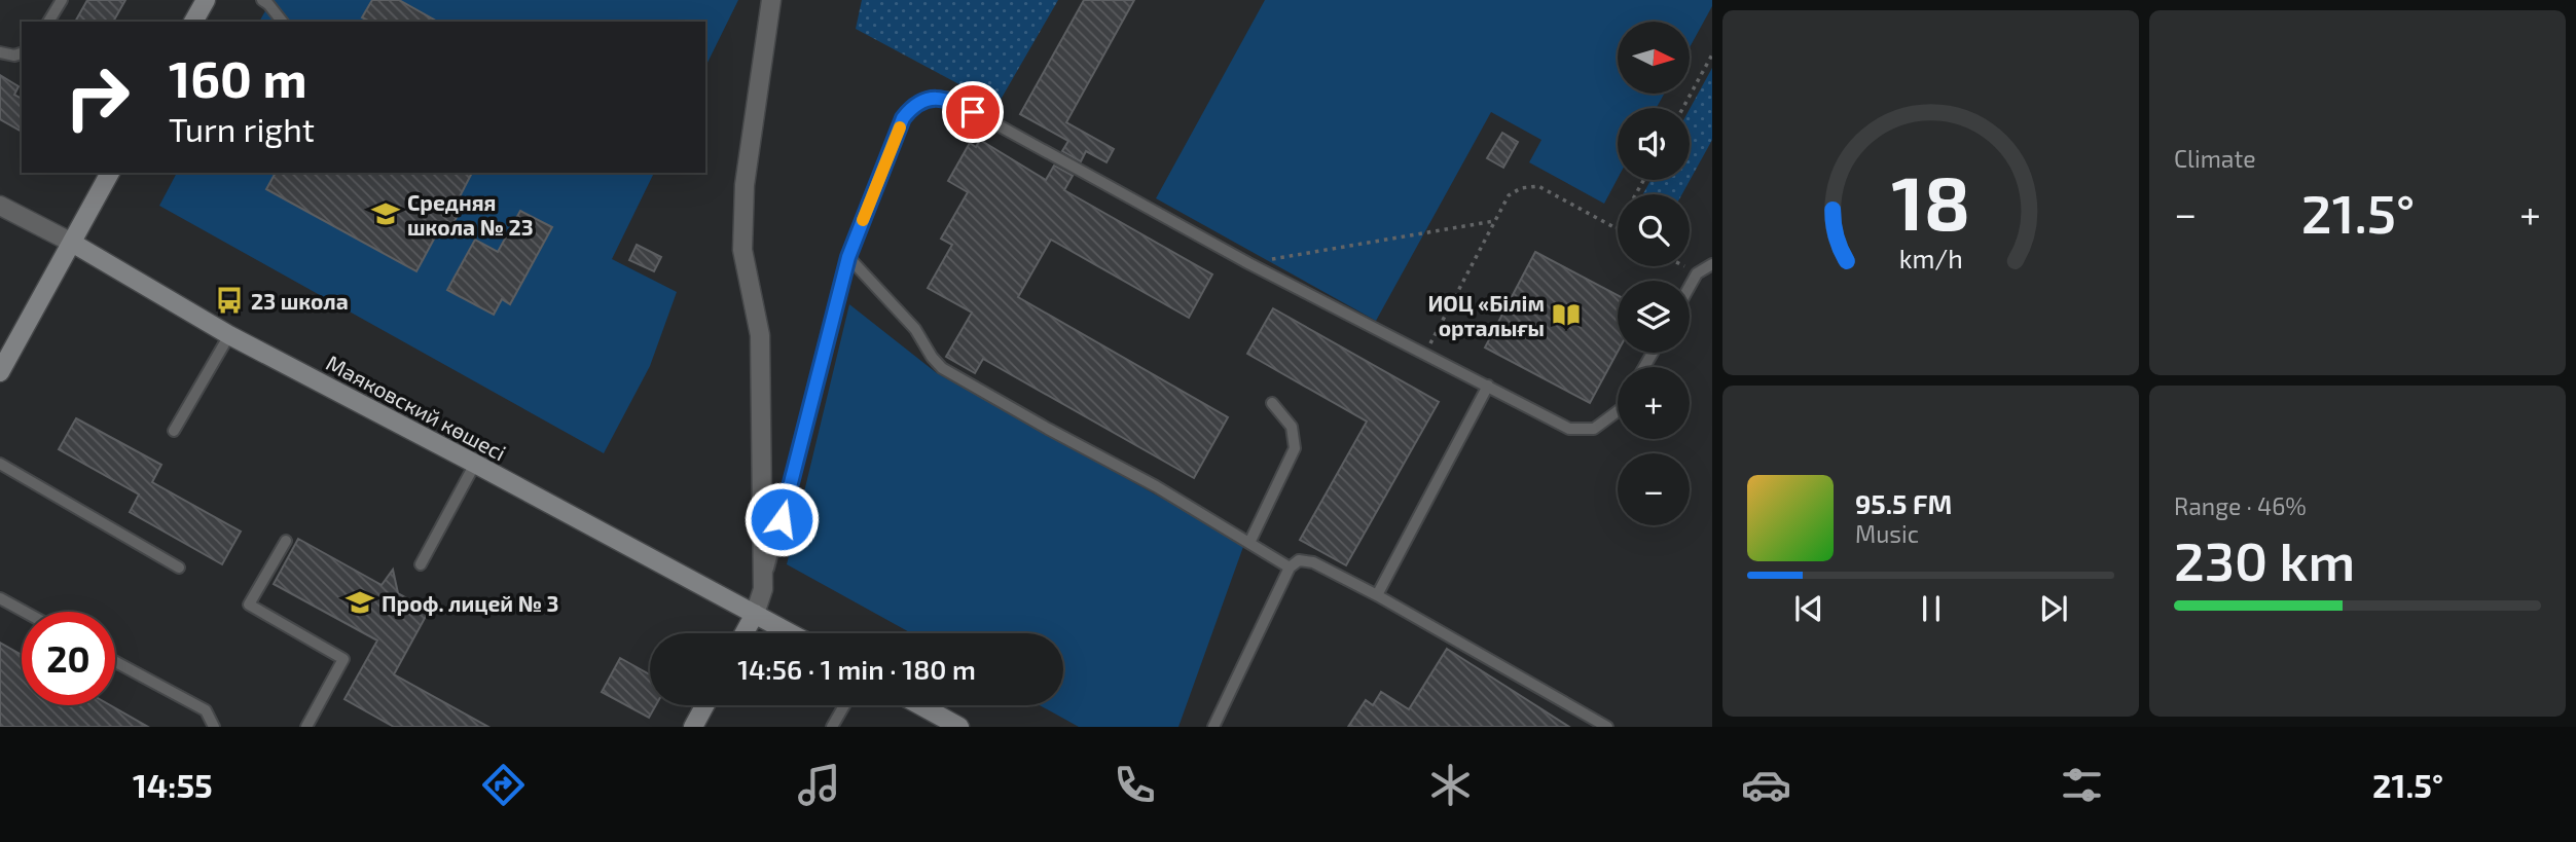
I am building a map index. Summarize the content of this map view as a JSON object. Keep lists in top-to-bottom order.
{
  "streets": {
    "main road": ["Маяковский көшесі"]
  },
  "places": {
    "school or university": ["Средняя школа № 23", "Проф. лицей № 3"],
    "bus stop": ["23 школа"],
    "library": ["ИОЦ «Білім орталығы"]
  },
  "north": "right",
  "page": {
    "tile": [
      "Climate",
      ["Range · 46%", "230 km"]
    ],
    "map_buttons": ["+", "−"],
    "turn": ["160 m", "Turn right"],
    "heat": ["−", "21.5°", "+"],
    "song": ["95.5 FM", "Music"],
    "limit": "20",
    "trip": "14:56 · 1 min · 180 m",
    "tabs": ["14:55", "21.5°"],
    "gauge": ["18", "km/h"]
  }
}
